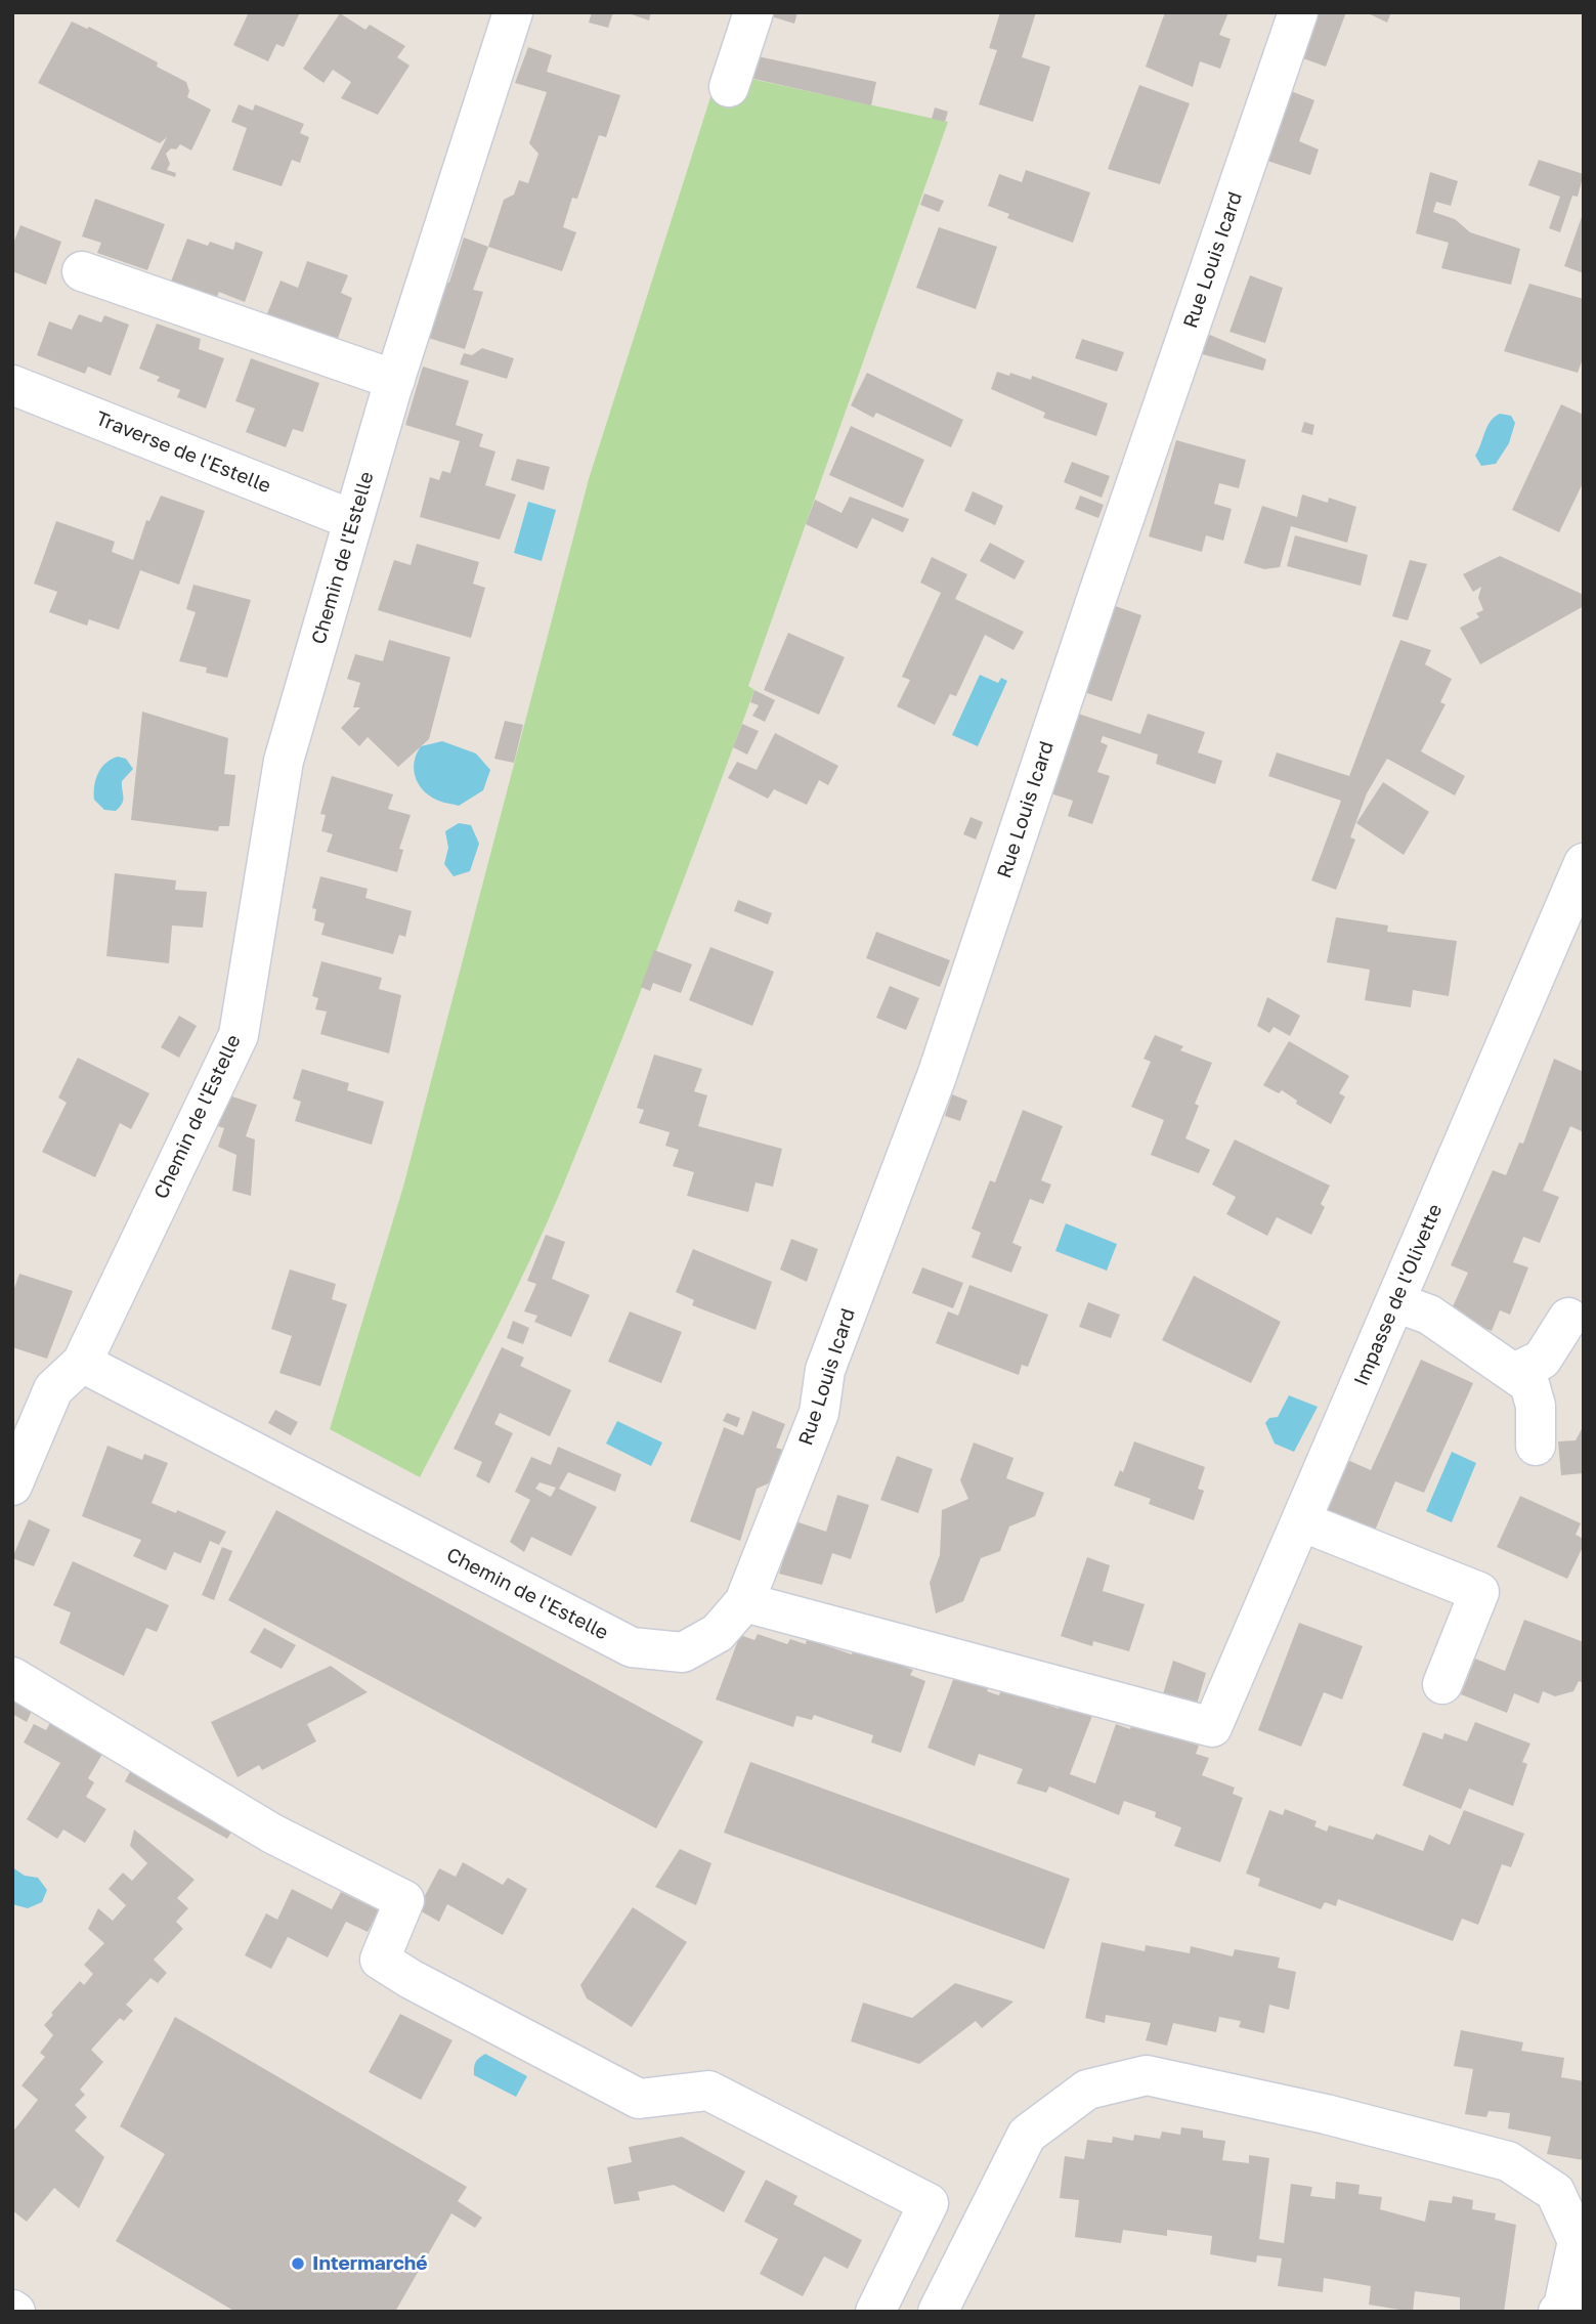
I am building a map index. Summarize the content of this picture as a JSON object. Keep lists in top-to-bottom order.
{
  "streets": {
    "street": [
      "Rue Louis Icard",
      "Traverse de l'Estelle",
      "Chemin de l'Estelle",
      "Impasse de l'Olivette"
    ]
  },
  "crossings": [
    ["Rue Louis Icard", "Chemin de l'Estelle"],
    ["Rue Louis Icard", "Impasse de l'Olivette"],
    ["Traverse de l'Estelle", "Chemin de l'Estelle"],
    ["Chemin de l'Estelle", "Impasse de l'Olivette"]
  ],
  "places": ["Intermarché"]
}
